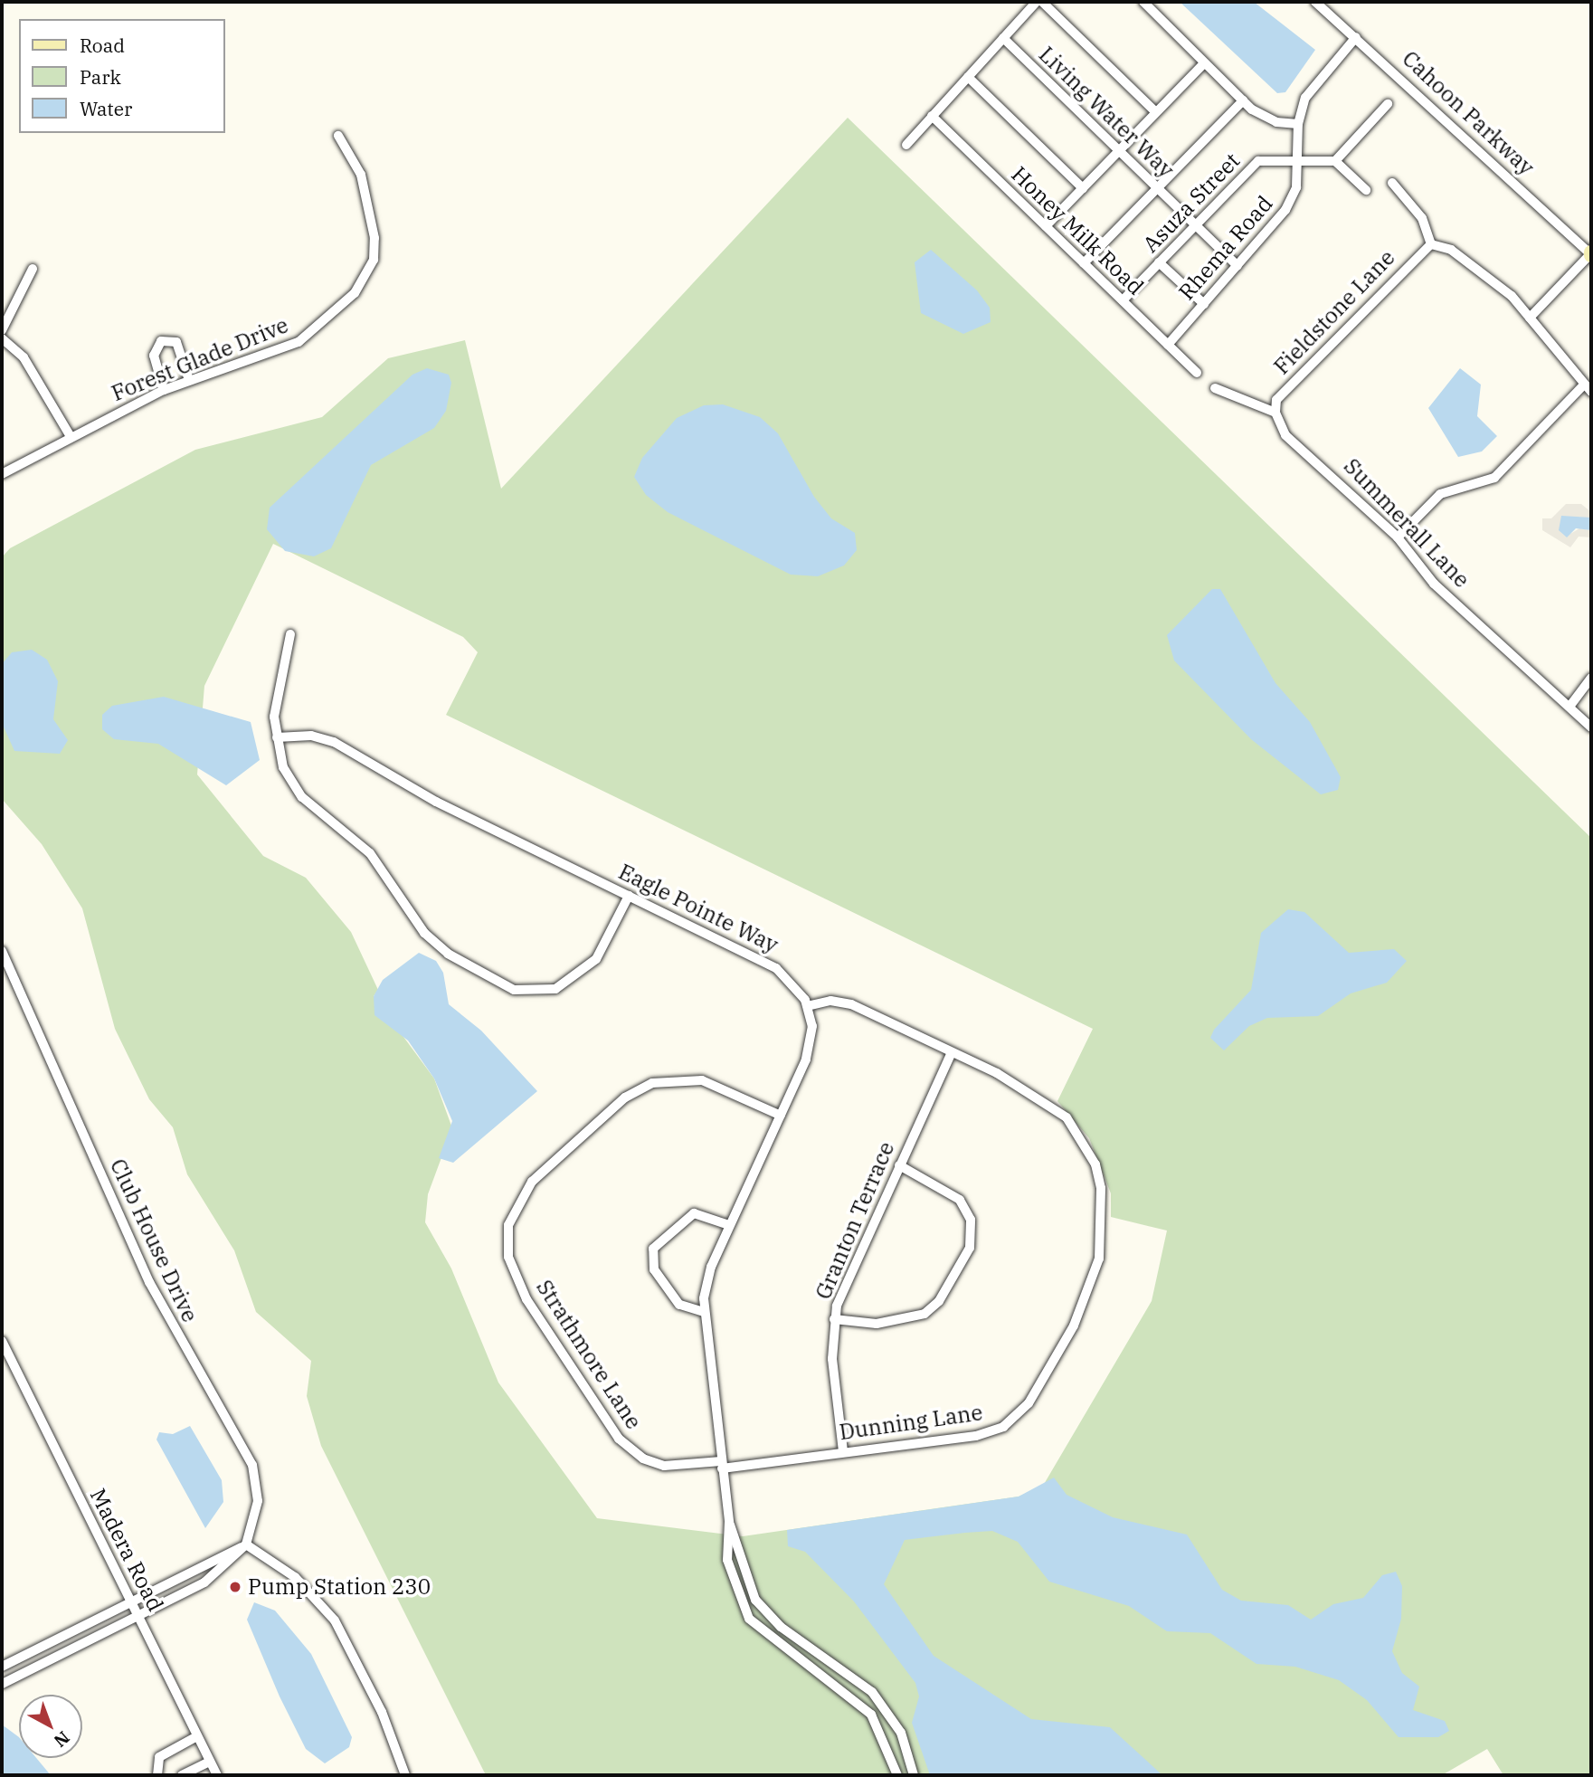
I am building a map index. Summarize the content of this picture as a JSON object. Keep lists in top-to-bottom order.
{
  "streets": {
    "street": [
      "Living Water Way",
      "Cahoon Parkway",
      "Asuza Street",
      "Honey Milk Road",
      "Rhema Road",
      "Fieldstone Lane",
      "Forest Glade Drive",
      "Summerall Lane",
      "Eagle Pointe Way",
      "Granton Terrace",
      "Club House Drive",
      "Strathmore Lane",
      "Dunning Lane",
      "Madera Road"
    ]
  },
  "crossings": [
    ["Living Water Way", "Asuza Street"],
    ["Living Water Way", "Rhema Road"],
    ["Cahoon Parkway", "Rhema Road"],
    ["Asuza Street", "Honey Milk Road"],
    ["Asuza Street", "Rhema Road"],
    ["Honey Milk Road", "Rhema Road"],
    ["Fieldstone Lane", "Summerall Lane"],
    ["Eagle Pointe Way", "Dunning Lane"],
    ["Granton Terrace", "Dunning Lane"],
    ["Strathmore Lane", "Dunning Lane"]
  ],
  "places": ["Pump Station 230"],
  "legend": ["Road", "Park", "Water"],
  "north": "bottom right"
}
